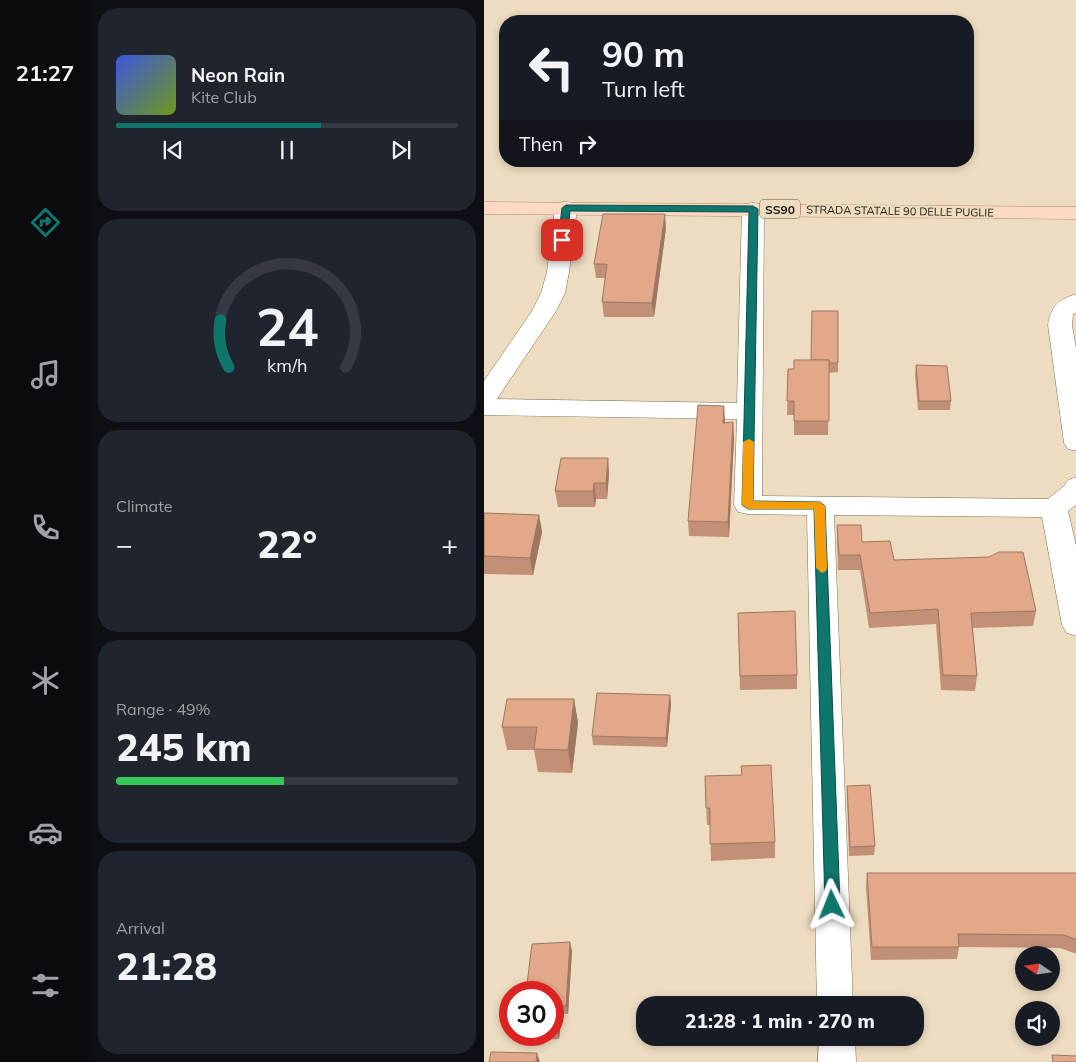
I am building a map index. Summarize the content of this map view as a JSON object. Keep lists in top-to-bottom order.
{
  "streets": {
    "main road": ["SS90", "STRADA STATALE 90 DELLE PUGLIE"]
  },
  "north": "left",
  "page": {
    "tabs": "21:27",
    "turn": ["90 m", "Turn left"],
    "song": ["Neon Rain", "Kite Club"],
    "then": "Then",
    "tile": [
      "Climate",
      ["Range · 49%", "245 km"],
      ["Arrival", "21:28"]
    ],
    "heat": ["−", "22°", "+"],
    "limit": "30",
    "trip": "21:28 · 1 min · 270 m",
    "gauge": ["24", "km/h"]
  }
}
